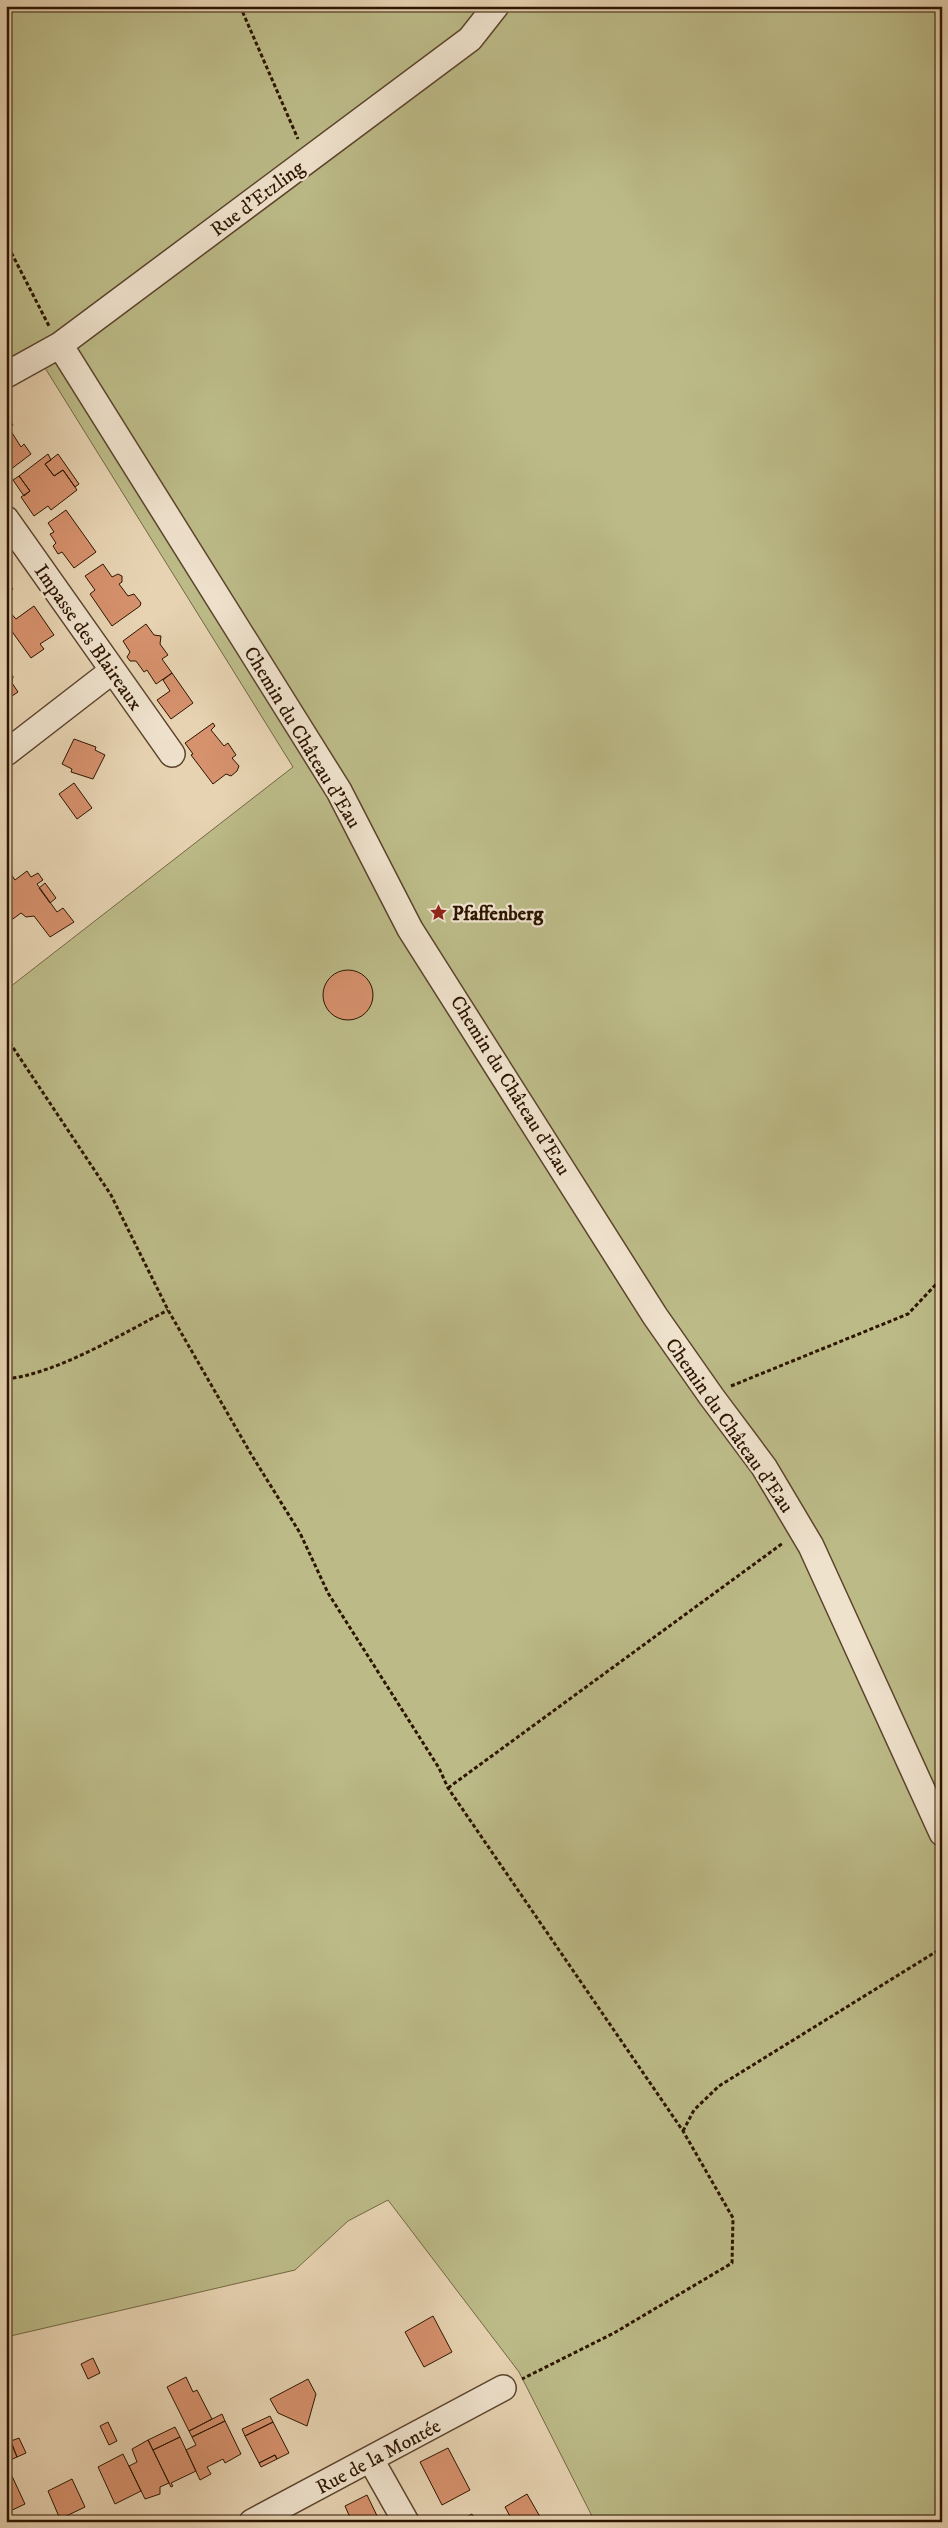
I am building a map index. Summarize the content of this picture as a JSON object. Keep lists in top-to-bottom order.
{
  "streets": {
    "street": [
      "Rue d'Etzling",
      "Impasse des Blaireaux",
      "Chemin du Château d'Eau",
      "Rue de la Montée"
    ]
  },
  "crossings": [
    ["Rue d'Etzling", "Chemin du Château d'Eau"]
  ],
  "places": {
    "place": ["Pfaffenberg"]
  }
}
